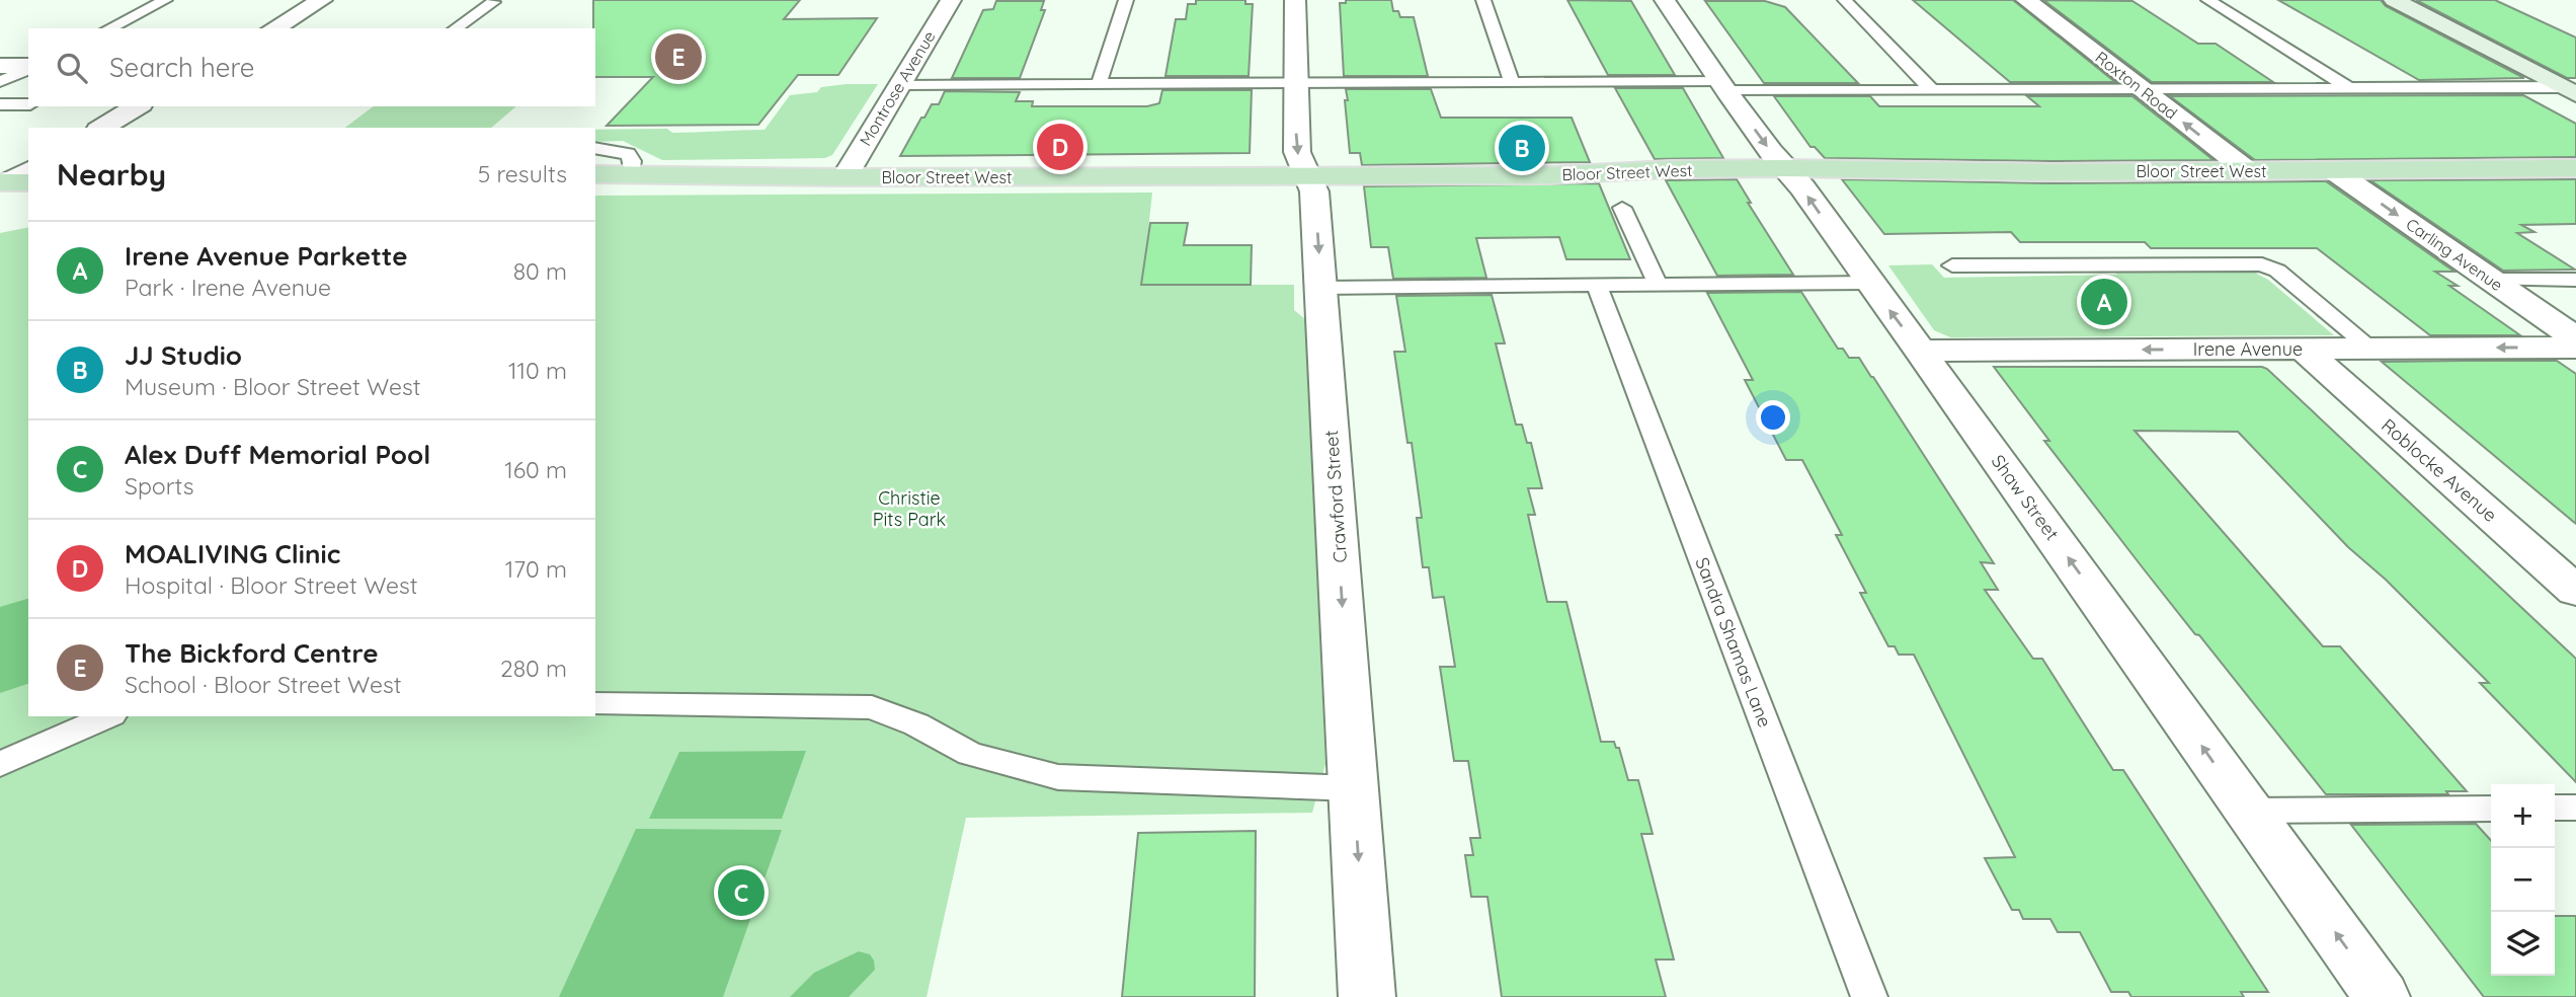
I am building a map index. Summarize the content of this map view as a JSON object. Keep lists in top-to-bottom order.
{
  "streets": {
    "main road": ["Bloor Street West"],
    "street": [
      "Roxton Road",
      "Montrose Avenue",
      "Carling Avenue",
      "Irene Avenue",
      "Roblocke Avenue",
      "Crawford Street",
      "Shaw Street"
    ],
    "lane": ["Sandra Shamas Lane"]
  },
  "crossings": [
    ["Roxton Road", "Bloor Street West"],
    ["Montrose Avenue", "Bloor Street West"],
    ["Bloor Street West", "Carling Avenue"],
    ["Bloor Street West", "Crawford Street"],
    ["Bloor Street West", "Shaw Street"],
    ["Irene Avenue", "Roblocke Avenue"],
    ["Irene Avenue", "Shaw Street"]
  ],
  "one_way": [
    "Roxton Road",
    "Irene Avenue",
    "Crawford Street",
    "Shaw Street"
  ],
  "parks": ["Christie Pits Park"],
  "page": {
    "search": "Search here",
    "pins": [
      "E",
      "D",
      "B",
      "A",
      "C"
    ],
    "heading": ["Nearby", "5 results"],
    "list": [
      {
        "mark": "A",
        "name": "Irene Avenue Parkette",
        "note": "Park · Irene Avenue",
        "value": "80 m"
      },
      {
        "mark": "B",
        "name": "JJ Studio",
        "note": "Museum · Bloor Street West",
        "value": "110 m"
      },
      {
        "mark": "C",
        "name": "Alex Duff Memorial Pool",
        "note": "Sports",
        "value": "160 m"
      },
      {
        "mark": "D",
        "name": "MOALIVING Clinic",
        "note": "Hospital · Bloor Street West",
        "value": "170 m"
      },
      {
        "mark": "E",
        "name": "The Bickford Centre",
        "note": "School · Bloor Street West",
        "value": "280 m"
      }
    ],
    "map_buttons": ["+", "−"]
  }
}
